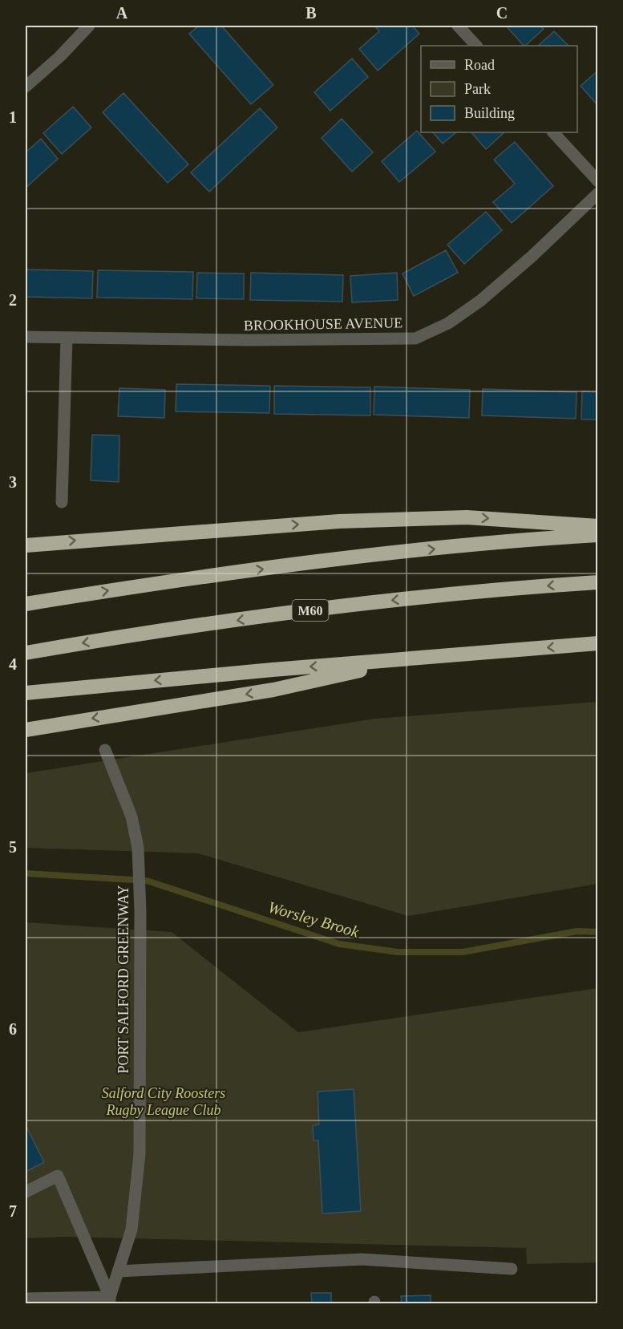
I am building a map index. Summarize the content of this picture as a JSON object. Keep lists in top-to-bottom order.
{
  "streets": {
    "highway": ["M60"],
    "street": ["BROOKHOUSE AVENUE", "PORT SALFORD GREENWAY"]
  },
  "water": ["Worsley Brook"],
  "parks": ["Salford City Roosters Rugby League Club"],
  "legend": ["Road", "Park", "Building"],
  "grid": {
    "columns": ["A", "B", "C"],
    "rows": [
      "1",
      "2",
      "3",
      "4",
      "5",
      "6",
      "7"
    ]
  }
}
